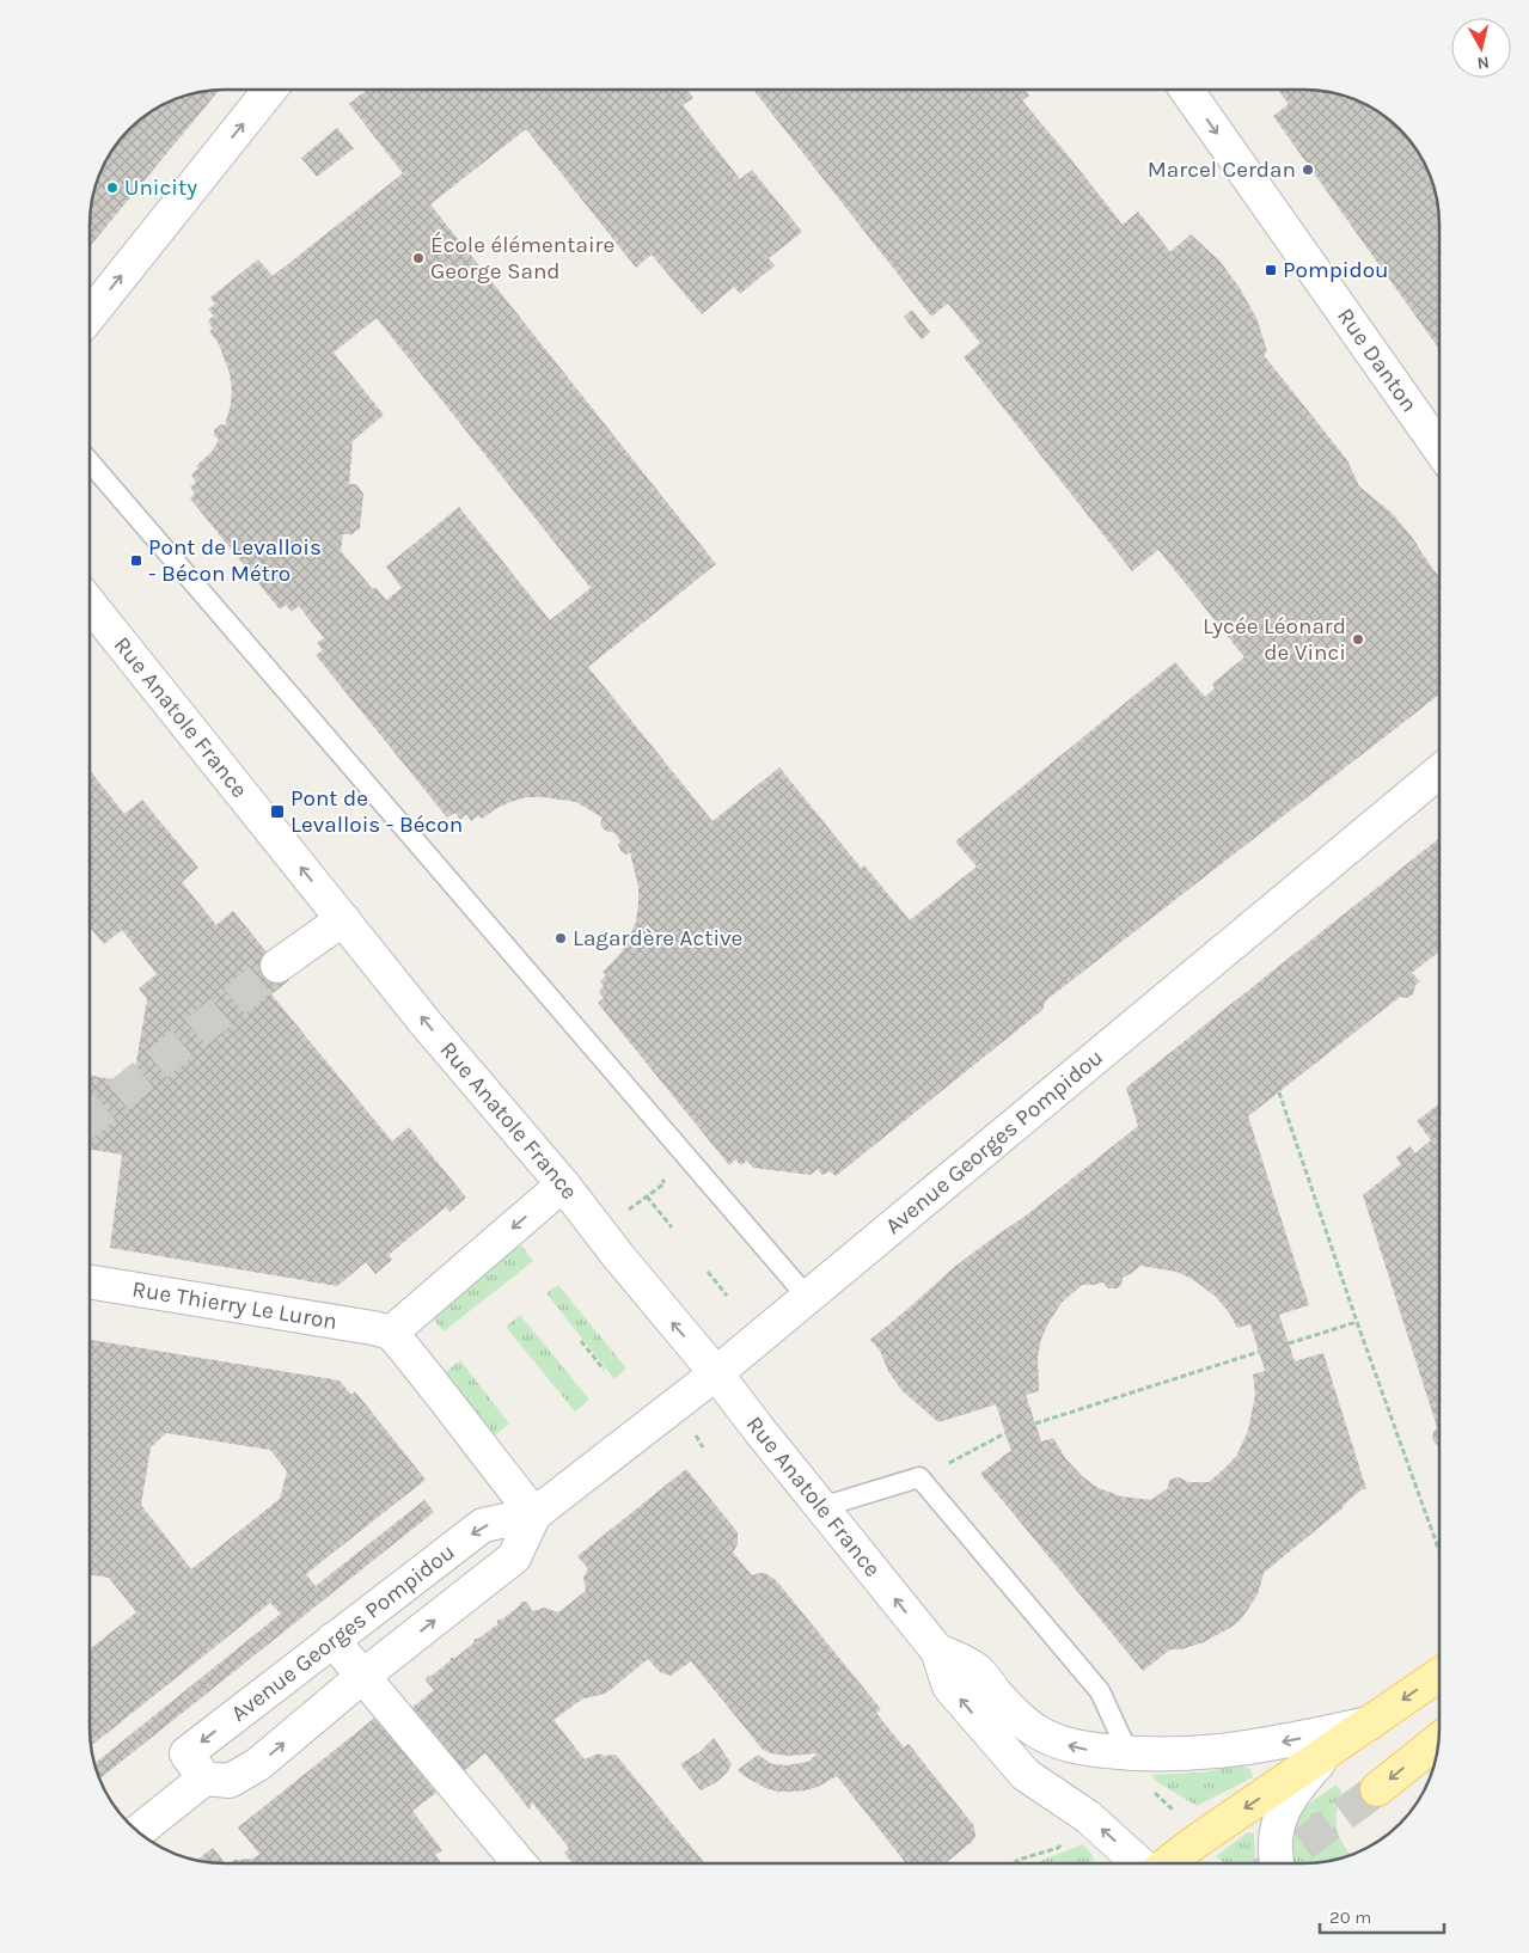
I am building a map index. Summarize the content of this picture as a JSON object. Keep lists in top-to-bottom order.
{
  "streets": {
    "street": [
      "Rue Danton",
      "Rue Anatole France",
      "Avenue Georges Pompidou",
      "Rue Thierry Le Luron"
    ]
  },
  "crossings": [
    ["Rue Anatole France", "Avenue Georges Pompidou"]
  ],
  "one_way": ["Rue Danton", "Rue Anatole France"],
  "places": {
    "other": [
      "Marcel Cerdan",
      "Unicity",
      "École élémentaire George Sand",
      "Lycée Léonard de Vinci",
      "Lagardère Active"
    ],
    "transit": ["Pompidou", "Pont de Levallois - Bécon Métro", "Pont de Levallois - Bécon"]
  },
  "scale_bar": "20 m",
  "north": "bottom"
}
